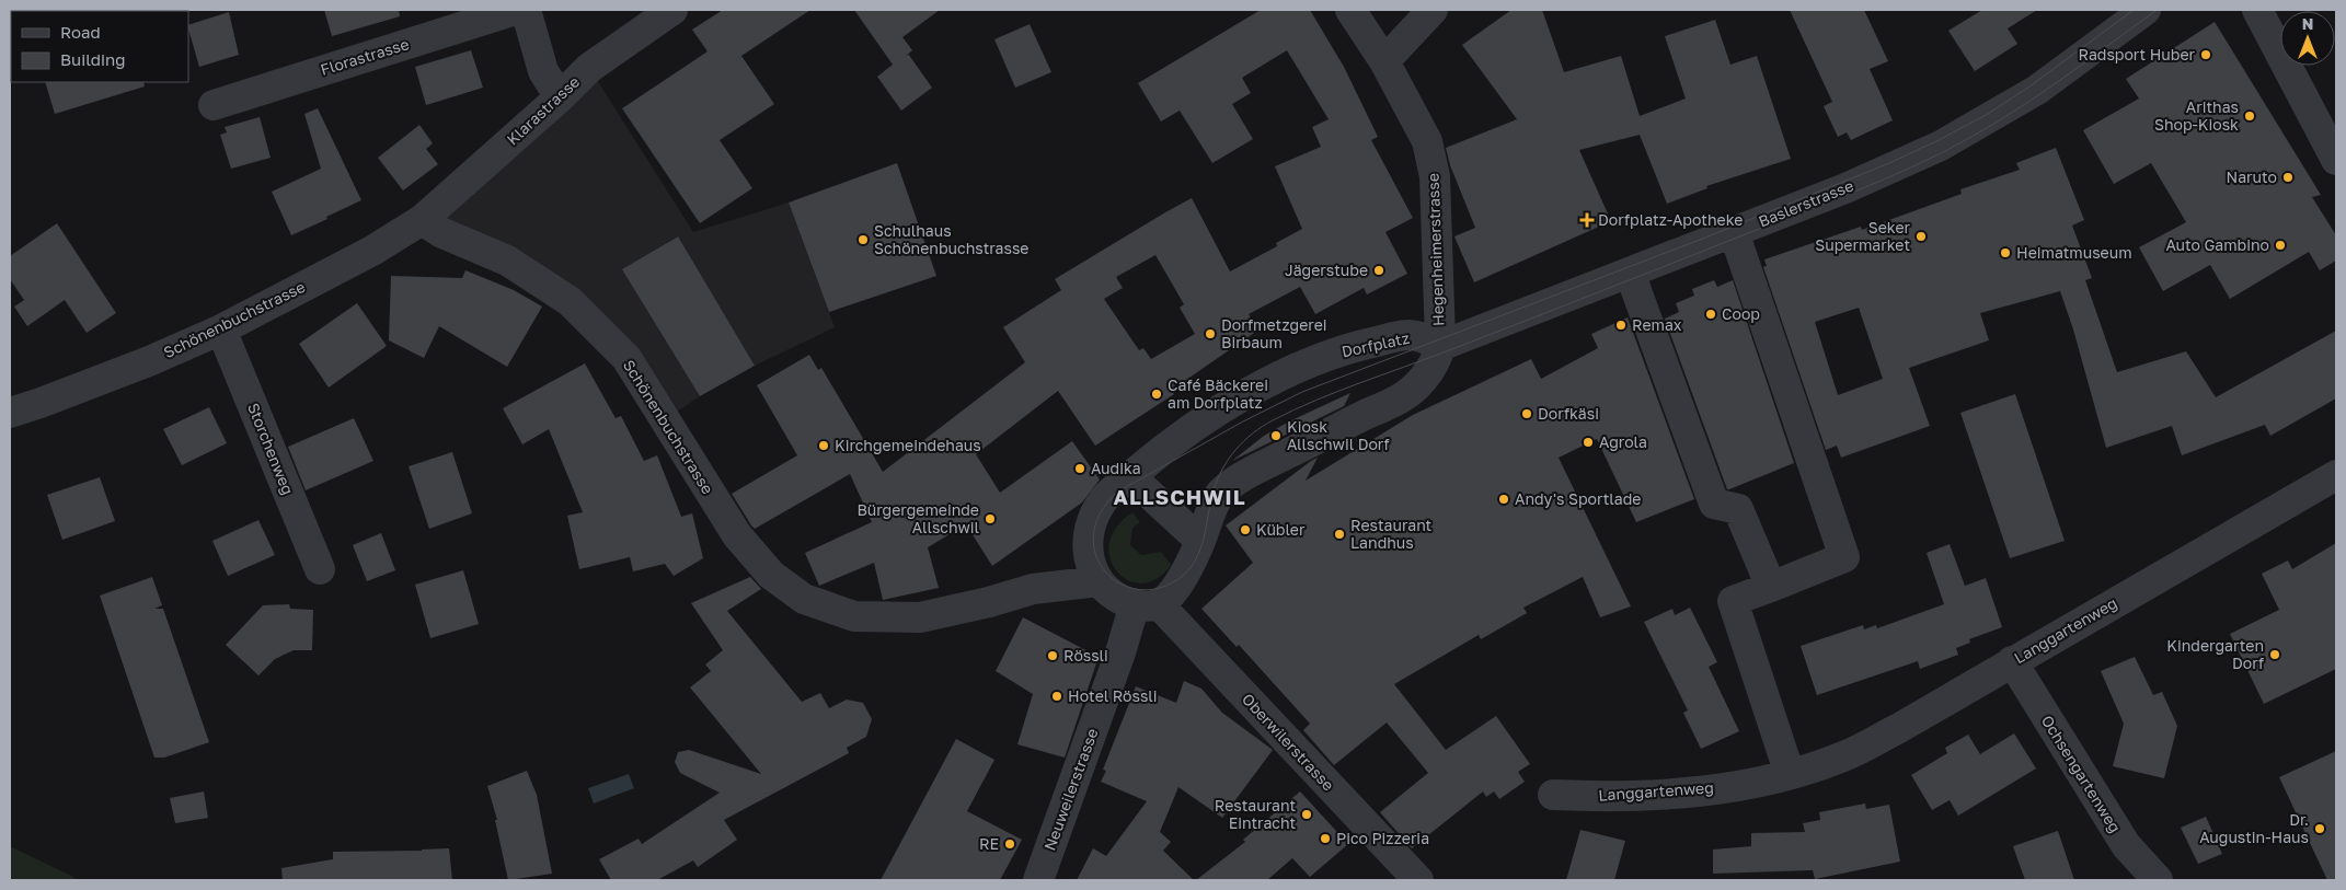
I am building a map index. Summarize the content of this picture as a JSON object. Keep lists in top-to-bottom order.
{
  "streets": {
    "street": [
      "Florastrasse",
      "Klarastrasse",
      "Baslerstrasse",
      "Hegenheimerstrasse",
      "Schönenbuchstrasse",
      "Dorfplatz",
      "Storchenweg",
      "Langgartenweg",
      "Oberwilerstrasse",
      "Ochsengartenweg",
      "Neuweilerstrasse"
    ]
  },
  "crossings": [
    ["Klarastrasse", "Schönenbuchstrasse"],
    ["Baslerstrasse", "Hegenheimerstrasse"],
    ["Baslerstrasse", "Dorfplatz"],
    ["Hegenheimerstrasse", "Dorfplatz"],
    ["Schönenbuchstrasse", "Dorfplatz"],
    ["Schönenbuchstrasse", "Storchenweg"],
    ["Schönenbuchstrasse", "Oberwilerstrasse"],
    ["Schönenbuchstrasse", "Neuweilerstrasse"],
    ["Dorfplatz", "Oberwilerstrasse"],
    ["Dorfplatz", "Neuweilerstrasse"],
    ["Langgartenweg", "Ochsengartenweg"],
    ["Oberwilerstrasse", "Neuweilerstrasse"]
  ],
  "districts": ["ALLSCHWIL"],
  "places": {
    "other": [
      "Radsport Huber",
      "Arithas Shop-Kiosk",
      "Naruto",
      "Seker Supermarket",
      "Schulhaus Schönenbuchstrasse",
      "Auto Gambino",
      "Heimatmuseum",
      "Jägerstube",
      "Coop",
      "Remax",
      "Dorfmetzgerei Birbaum",
      "Café Bäckerei am Dorfplatz",
      "Dorfkäsi",
      "Kiosk Allschwil Dorf",
      "Agrola",
      "Kirchgemeindehaus",
      "Audika",
      "Andy's Sportlade",
      "Bürgergemeinde Allschwil",
      "Kübler",
      "Restaurant Landhus",
      "Kindergarten Dorf",
      "Rössli",
      "Hotel Rössli",
      "Restaurant Eintracht",
      "Dr. Augustin-Haus",
      "Pico Pizzeria",
      "RE"
    ],
    "health": ["Dorfplatz-Apotheke"]
  },
  "legend": ["Road", "Building"],
  "north": "top"
}
